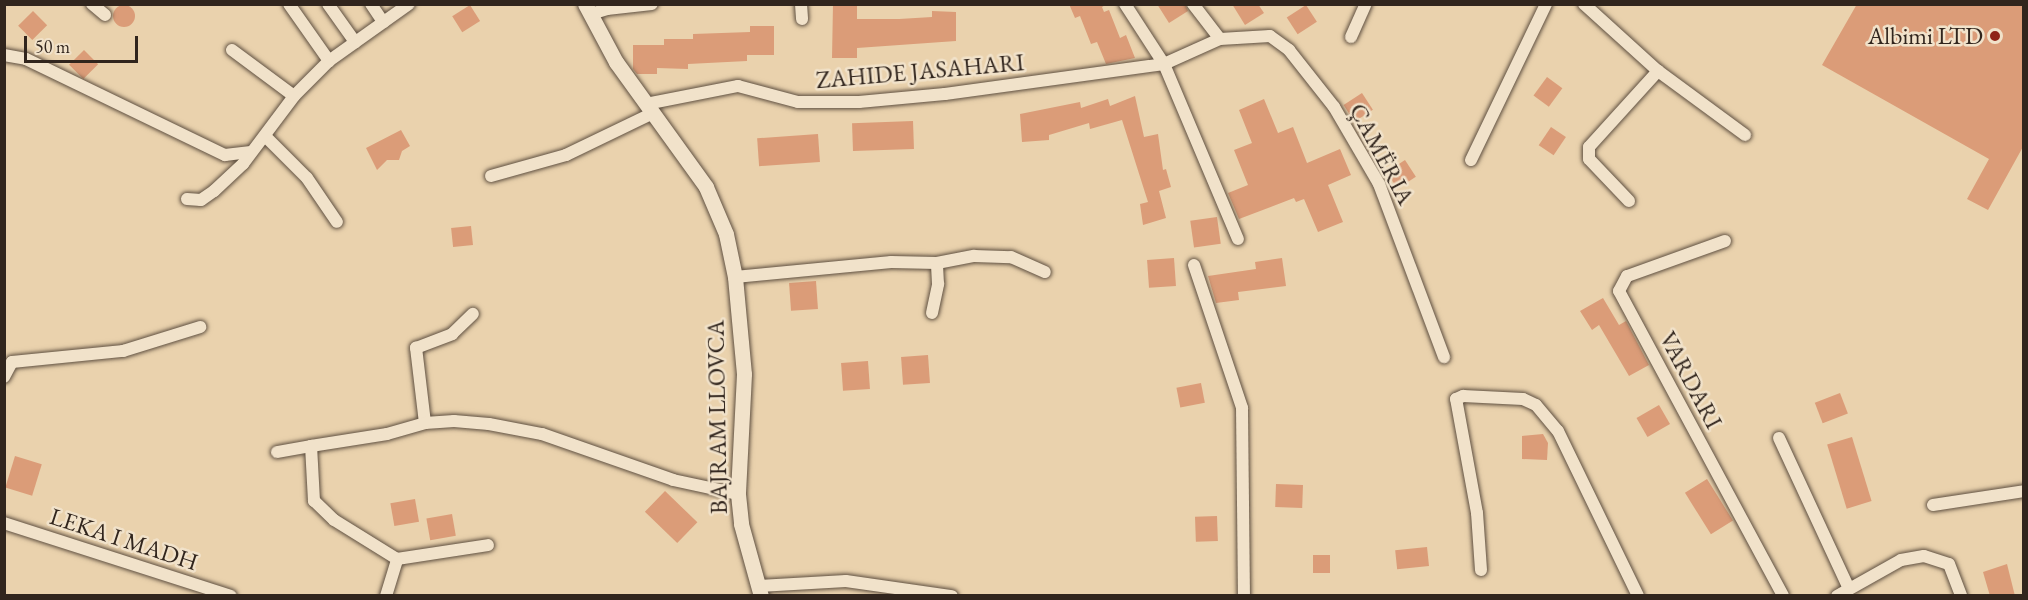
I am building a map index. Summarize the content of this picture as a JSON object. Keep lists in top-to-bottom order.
{
  "streets": {
    "street": [
      "ZAHIDE JASAHARI",
      "ÇAMËRIA",
      "VARDARI",
      "BAJRAM LLOVCA",
      "LEKA I MADH"
    ]
  },
  "crossings": [
    ["ZAHIDE JASAHARI", "ÇAMËRIA"],
    ["ZAHIDE JASAHARI", "BAJRAM LLOVCA"]
  ],
  "places": ["Albimi LTD"],
  "scale_bar": "50 m"
}
